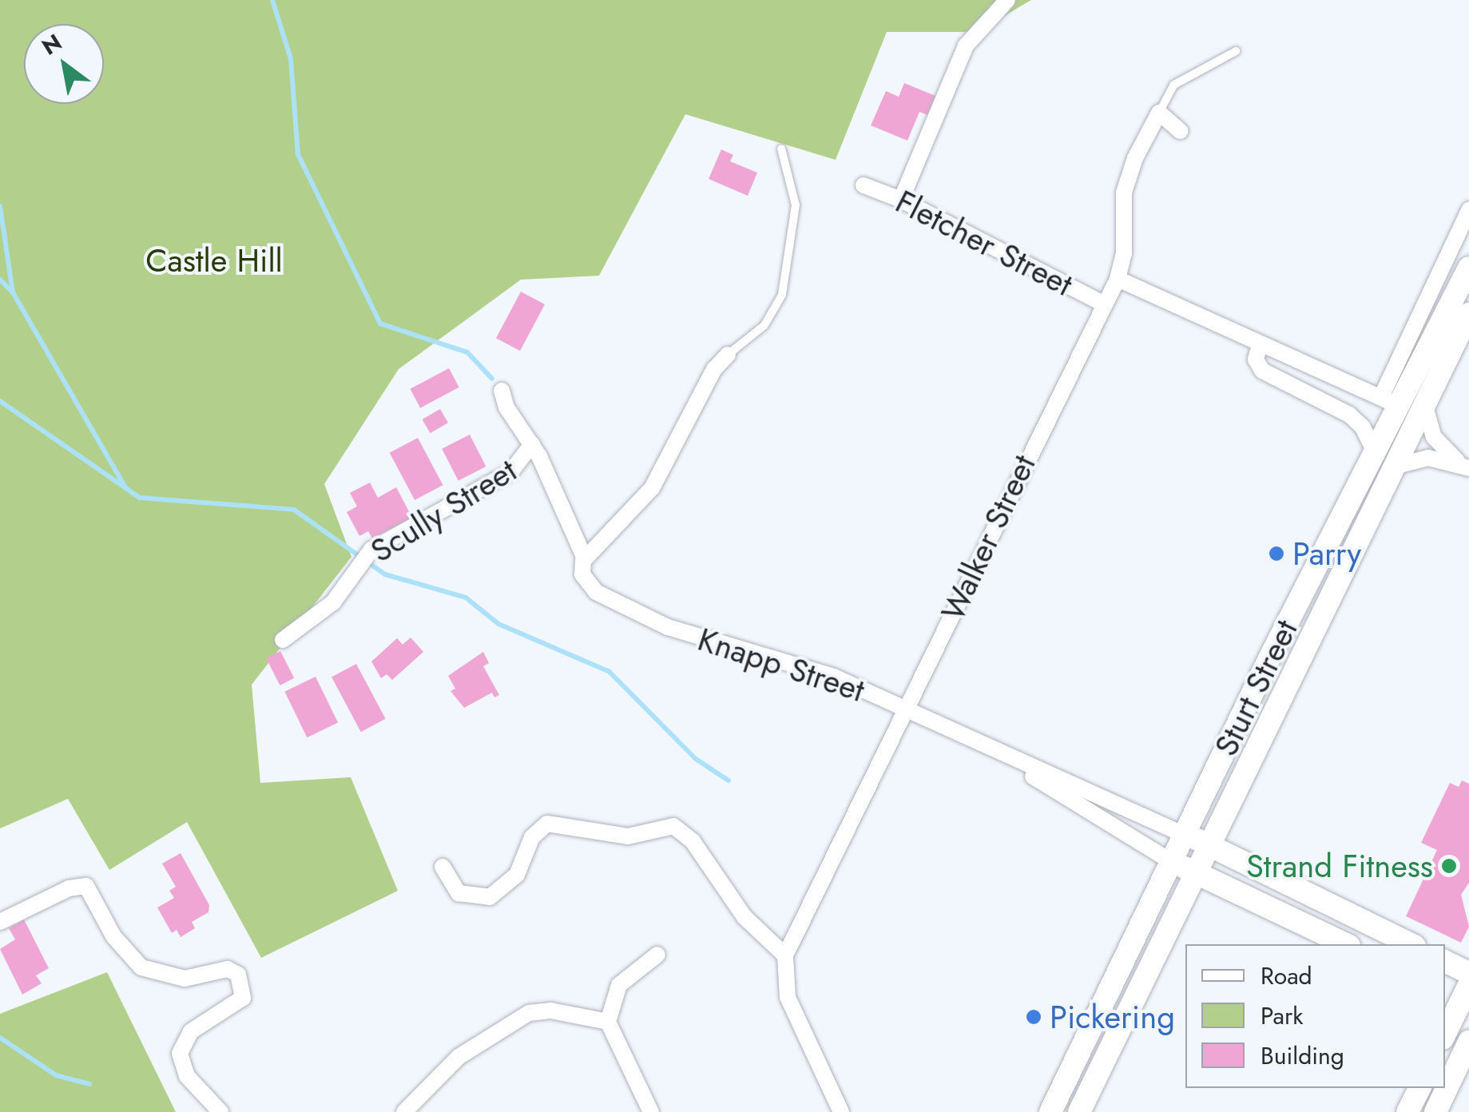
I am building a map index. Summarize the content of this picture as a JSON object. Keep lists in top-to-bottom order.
{
  "streets": {
    "main road": ["Sturt Street"],
    "street": [
      "Fletcher Street",
      "Scully Street",
      "Walker Street",
      "Knapp Street"
    ]
  },
  "crossings": [
    ["Fletcher Street", "Walker Street"],
    ["Fletcher Street", "Sturt Street"],
    ["Walker Street", "Knapp Street"],
    ["Knapp Street", "Sturt Street"]
  ],
  "parks": ["Castle Hill"],
  "places": ["Parry", "Strand Fitness", "Pickering"],
  "legend": ["Road", "Park", "Building"],
  "north": "top left"
}
